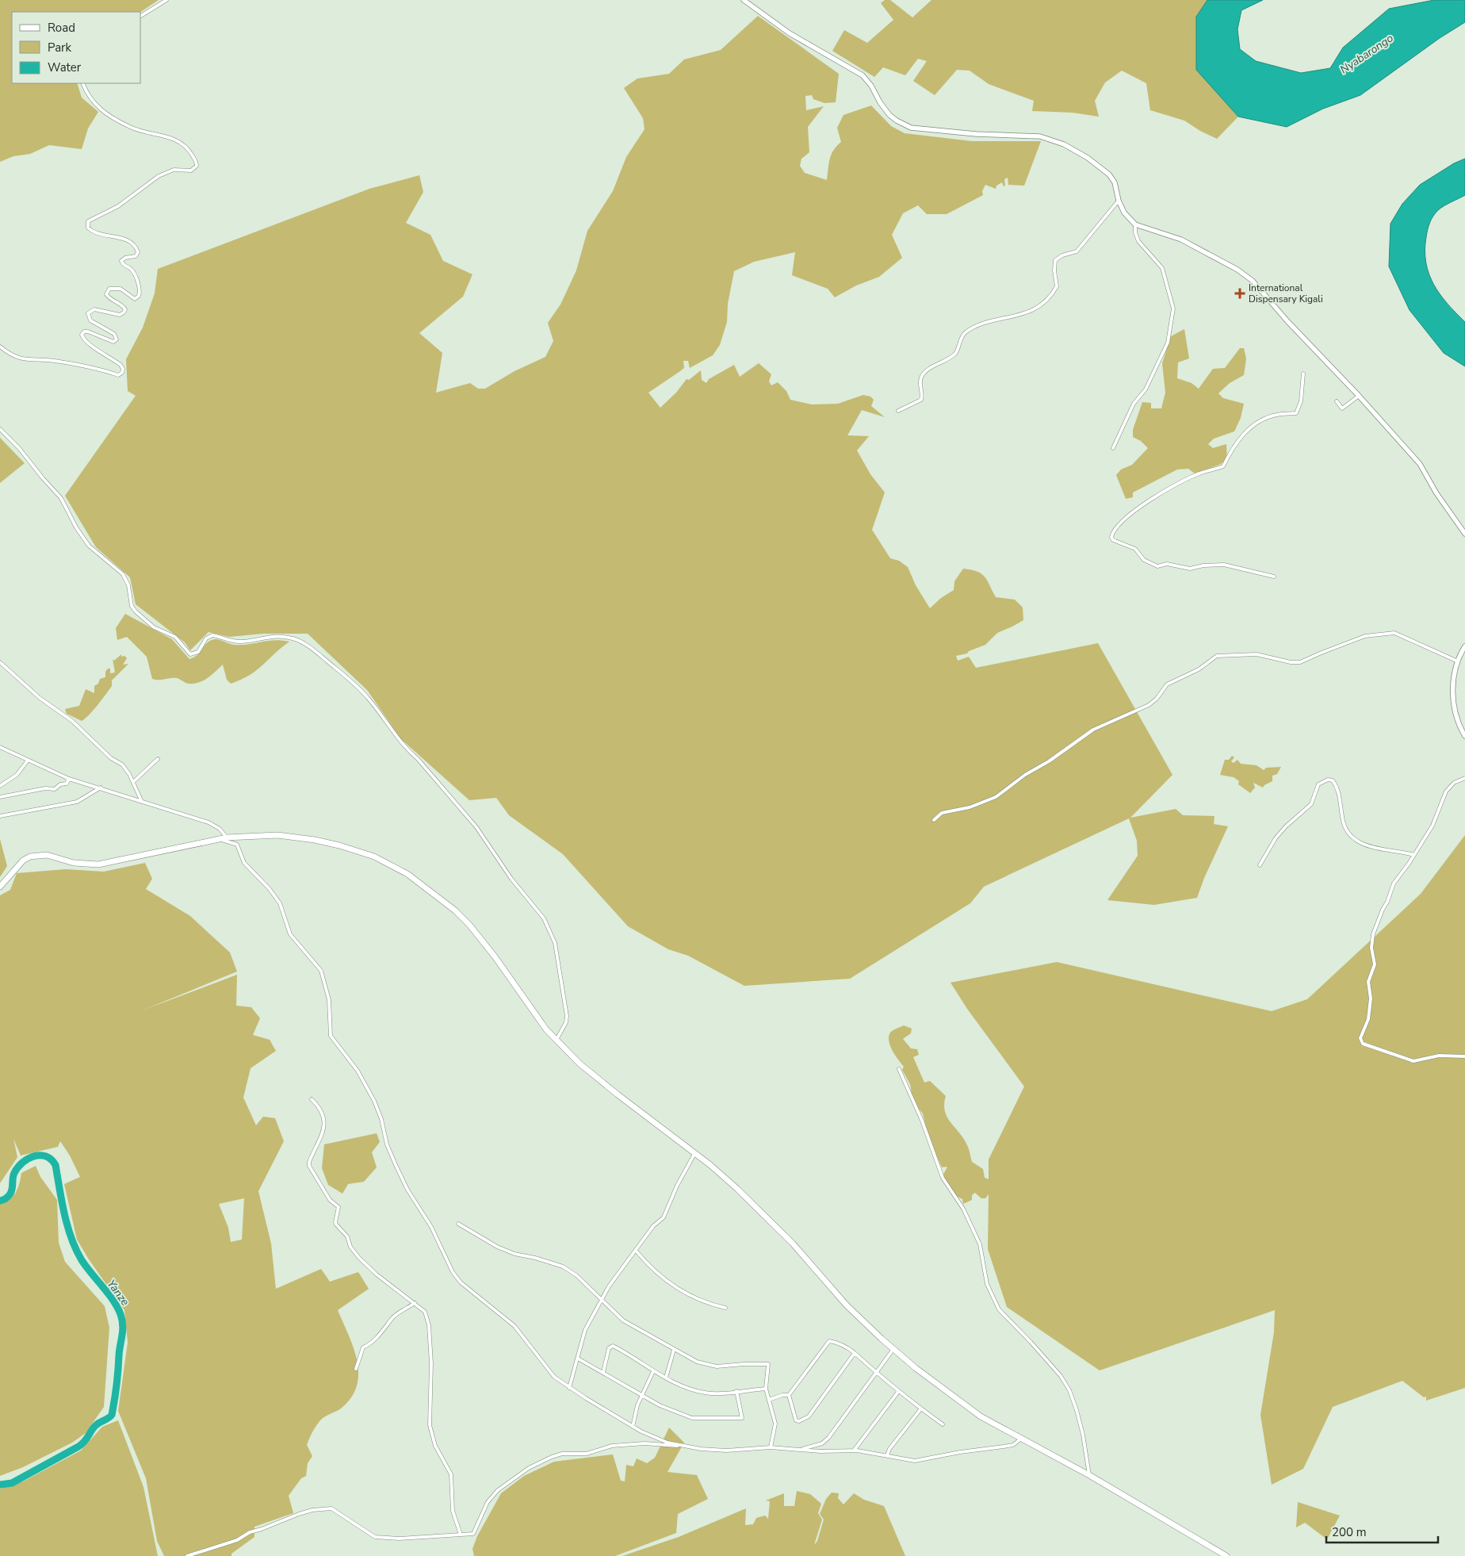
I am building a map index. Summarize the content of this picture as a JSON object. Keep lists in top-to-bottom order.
{
  "water": ["Nyabarongo", "Yanze"],
  "places": {
    "health": ["International Dispensary Kigali"]
  },
  "legend": ["Road", "Park", "Water"],
  "scale_bar": "200 m"
}
